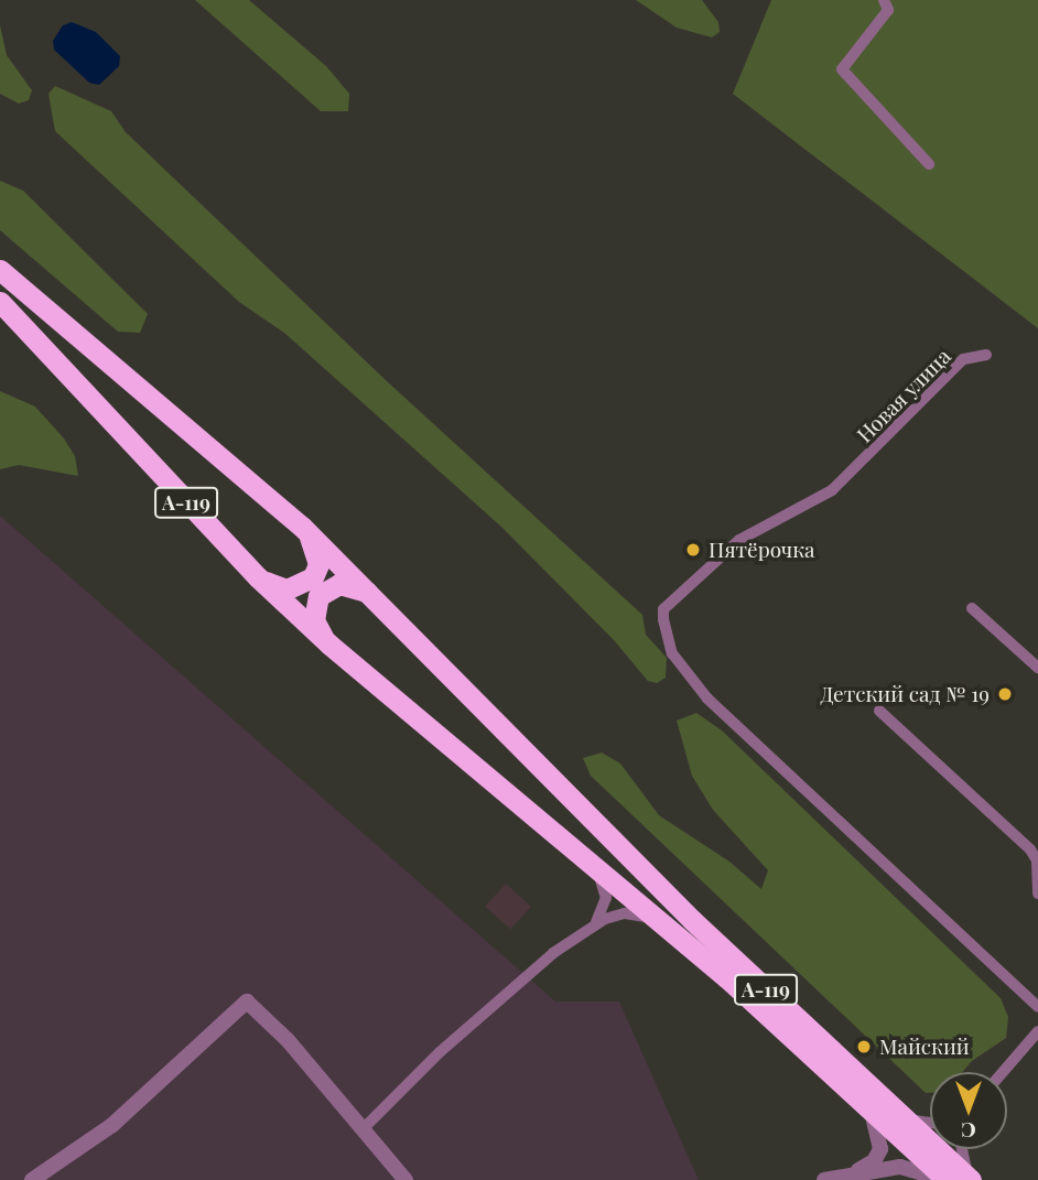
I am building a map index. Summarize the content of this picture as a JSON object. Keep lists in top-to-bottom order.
{
  "streets": {
    "highway": ["А-119"],
    "street": ["Новая улица"]
  },
  "places": ["Пятёрочка", "Детский сад № 19", "Майский"],
  "north": "bottom"
}
